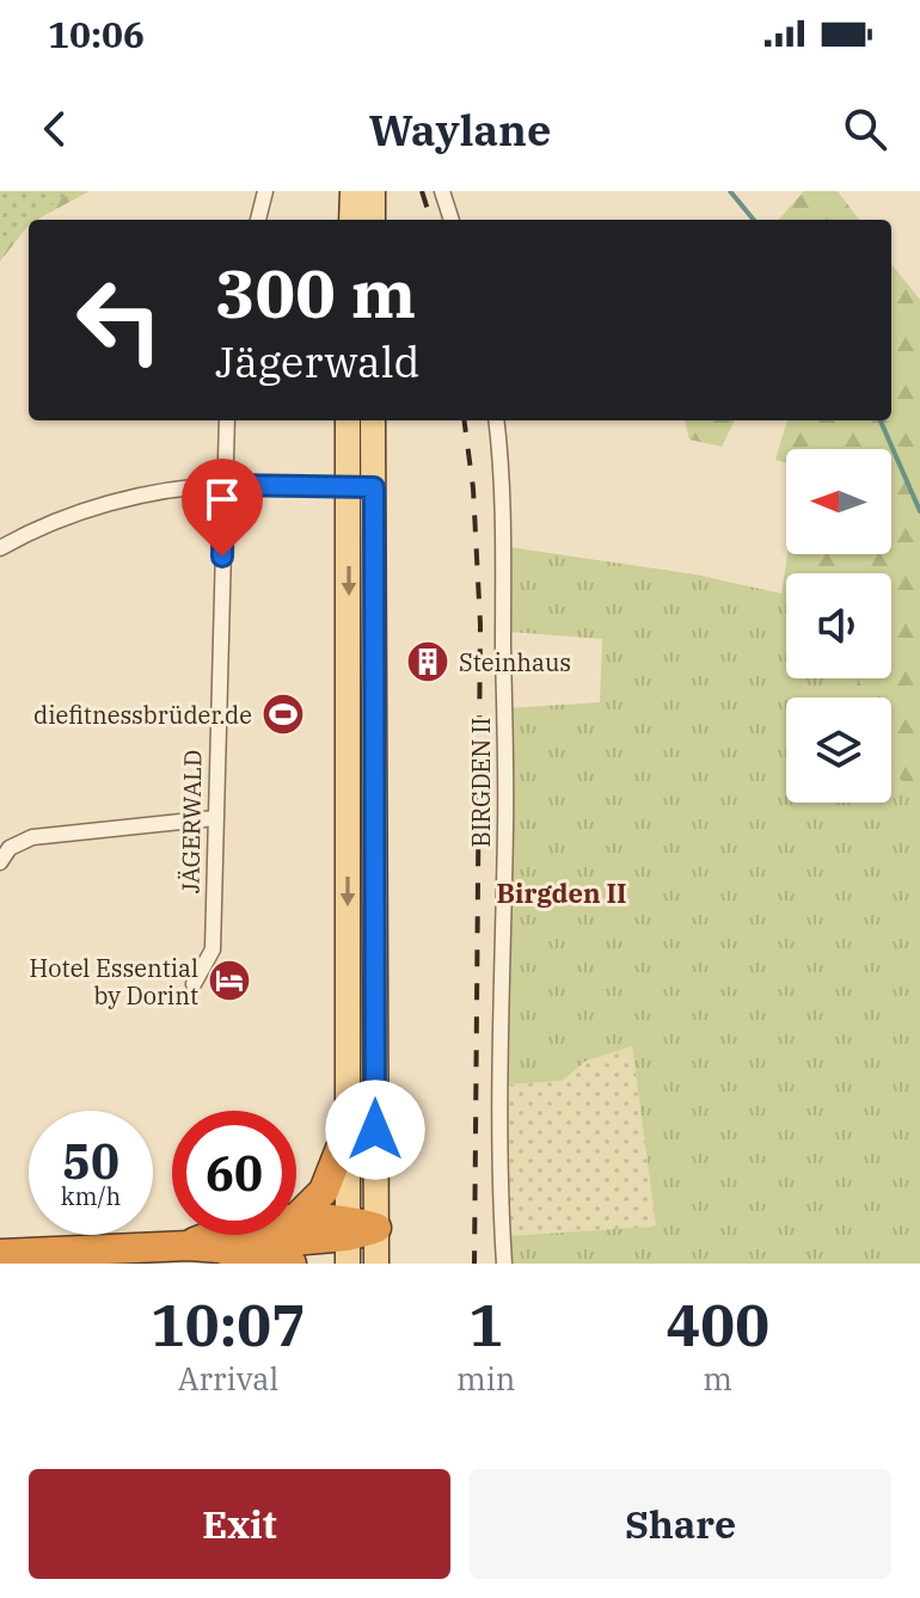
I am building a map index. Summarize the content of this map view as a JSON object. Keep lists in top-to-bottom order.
{
  "streets": {
    "street": ["BIRGDEN II", "JÄGERWALD"]
  },
  "districts": ["Birgden II"],
  "places": {
    "building": ["Steinhaus"],
    "sports": ["diefitnessbrüder.de"],
    "hotel": ["Hotel Essential by Dorint"]
  },
  "north": "left",
  "page": {
    "status": "10:06",
    "header": "Waylane",
    "turn": ["300 m", "Jägerwald"],
    "speed": "50 km/h",
    "limit": "60",
    "eta": [
      "10:07",
      "Arrival",
      "1",
      "min",
      "400",
      "m"
    ],
    "buttons": ["Exit", "Share"]
  }
}
